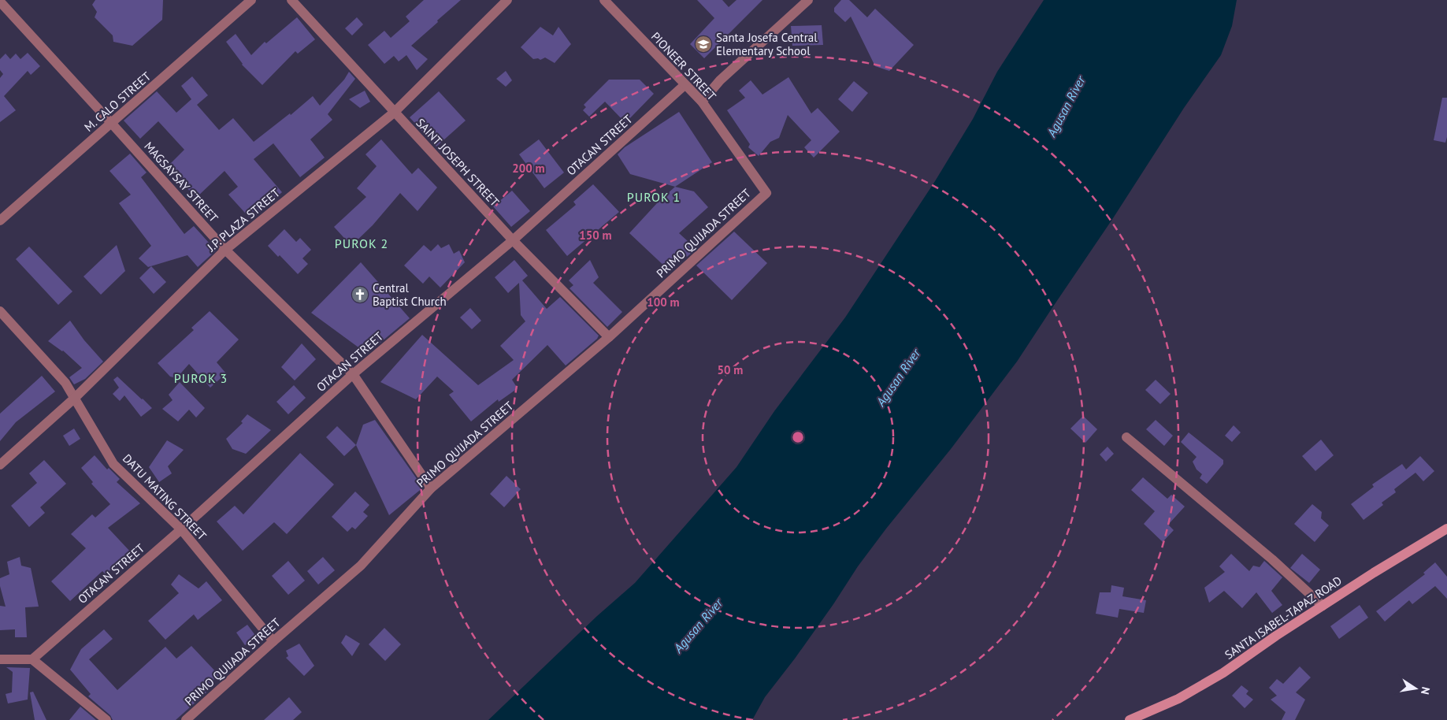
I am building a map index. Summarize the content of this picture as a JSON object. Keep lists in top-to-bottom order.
{
  "streets": {
    "street": [
      "PIONEER STREET",
      "M. CALO STREET",
      "OTACAN STREET",
      "SAINT JOSEPH STREET",
      "MAGSAYSAY STREET",
      "J.P. PLAZA STREET",
      "PRIMO QUIJADA STREET",
      "DATU MATING STREET",
      "SANTA ISABEL-TAPAZ ROAD"
    ]
  },
  "crossings": [
    ["PIONEER STREET", "OTACAN STREET"],
    ["PIONEER STREET", "PRIMO QUIJADA STREET"],
    ["M. CALO STREET", "MAGSAYSAY STREET"],
    ["OTACAN STREET", "SAINT JOSEPH STREET"],
    ["OTACAN STREET", "MAGSAYSAY STREET"],
    ["OTACAN STREET", "DATU MATING STREET"],
    ["SAINT JOSEPH STREET", "J.P. PLAZA STREET"],
    ["SAINT JOSEPH STREET", "PRIMO QUIJADA STREET"],
    ["MAGSAYSAY STREET", "J.P. PLAZA STREET"],
    ["MAGSAYSAY STREET", "PRIMO QUIJADA STREET"],
    ["J.P. PLAZA STREET", "DATU MATING STREET"],
    ["PRIMO QUIJADA STREET", "DATU MATING STREET"]
  ],
  "districts": ["PUROK 1", "PUROK 2", "PUROK 3"],
  "water": ["Agusan River"],
  "places": {
    "school or university": ["Santa Josefa Central Elementary School"],
    "church": ["Central Baptist Church"]
  },
  "north": "right",
  "rings": [
    "200 m",
    "150 m",
    "100 m",
    "50 m"
  ]
}
